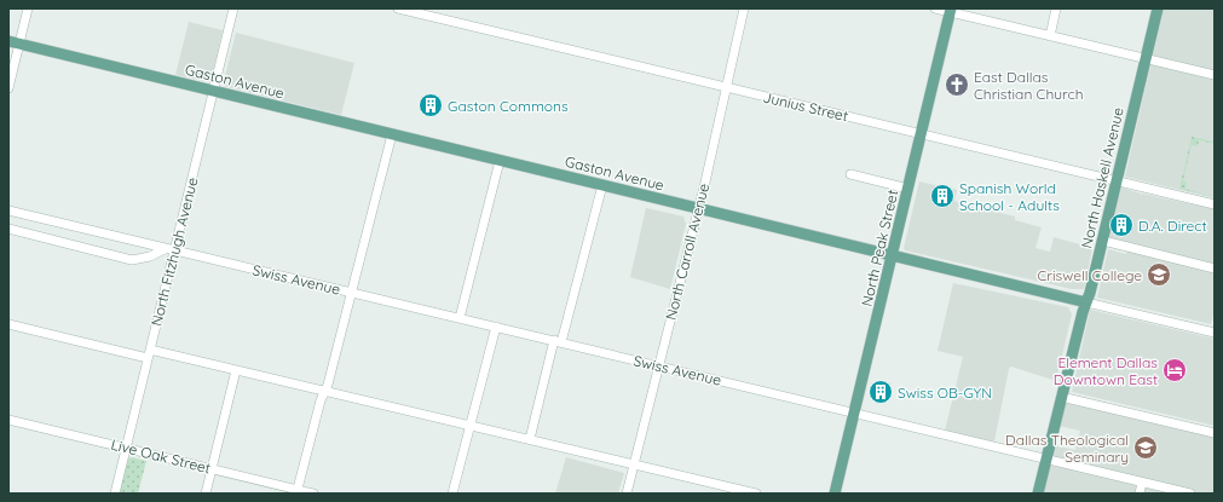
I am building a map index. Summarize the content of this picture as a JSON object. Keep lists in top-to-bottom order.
{
  "streets": {
    "main road": ["Gaston Avenue", "North Haskell Avenue", "North Peak Street"],
    "street": [
      "Junius Street",
      "North Fitzhugh Avenue",
      "North Carroll Avenue",
      "Swiss Avenue",
      "Live Oak Street"
    ]
  },
  "crossings": [
    ["Gaston Avenue", "North Haskell Avenue"],
    ["Gaston Avenue", "North Peak Street"],
    ["Gaston Avenue", "North Fitzhugh Avenue"],
    ["Gaston Avenue", "North Carroll Avenue"],
    ["Junius Street", "North Haskell Avenue"],
    ["Junius Street", "North Peak Street"],
    ["Junius Street", "North Carroll Avenue"],
    ["North Haskell Avenue", "Swiss Avenue"],
    ["North Peak Street", "Swiss Avenue"],
    ["North Fitzhugh Avenue", "Swiss Avenue"],
    ["North Fitzhugh Avenue", "Live Oak Street"],
    ["North Carroll Avenue", "Swiss Avenue"]
  ],
  "places": {
    "church": ["East Dallas Christian Church"],
    "building": [
      "Gaston Commons",
      "Spanish World School - Adults",
      "D.A. Direct",
      "Swiss OB-GYN"
    ],
    "school or university": ["Criswell College", "Dallas Theological Seminary"],
    "hotel": ["Element Dallas Downtown East"]
  }
}
